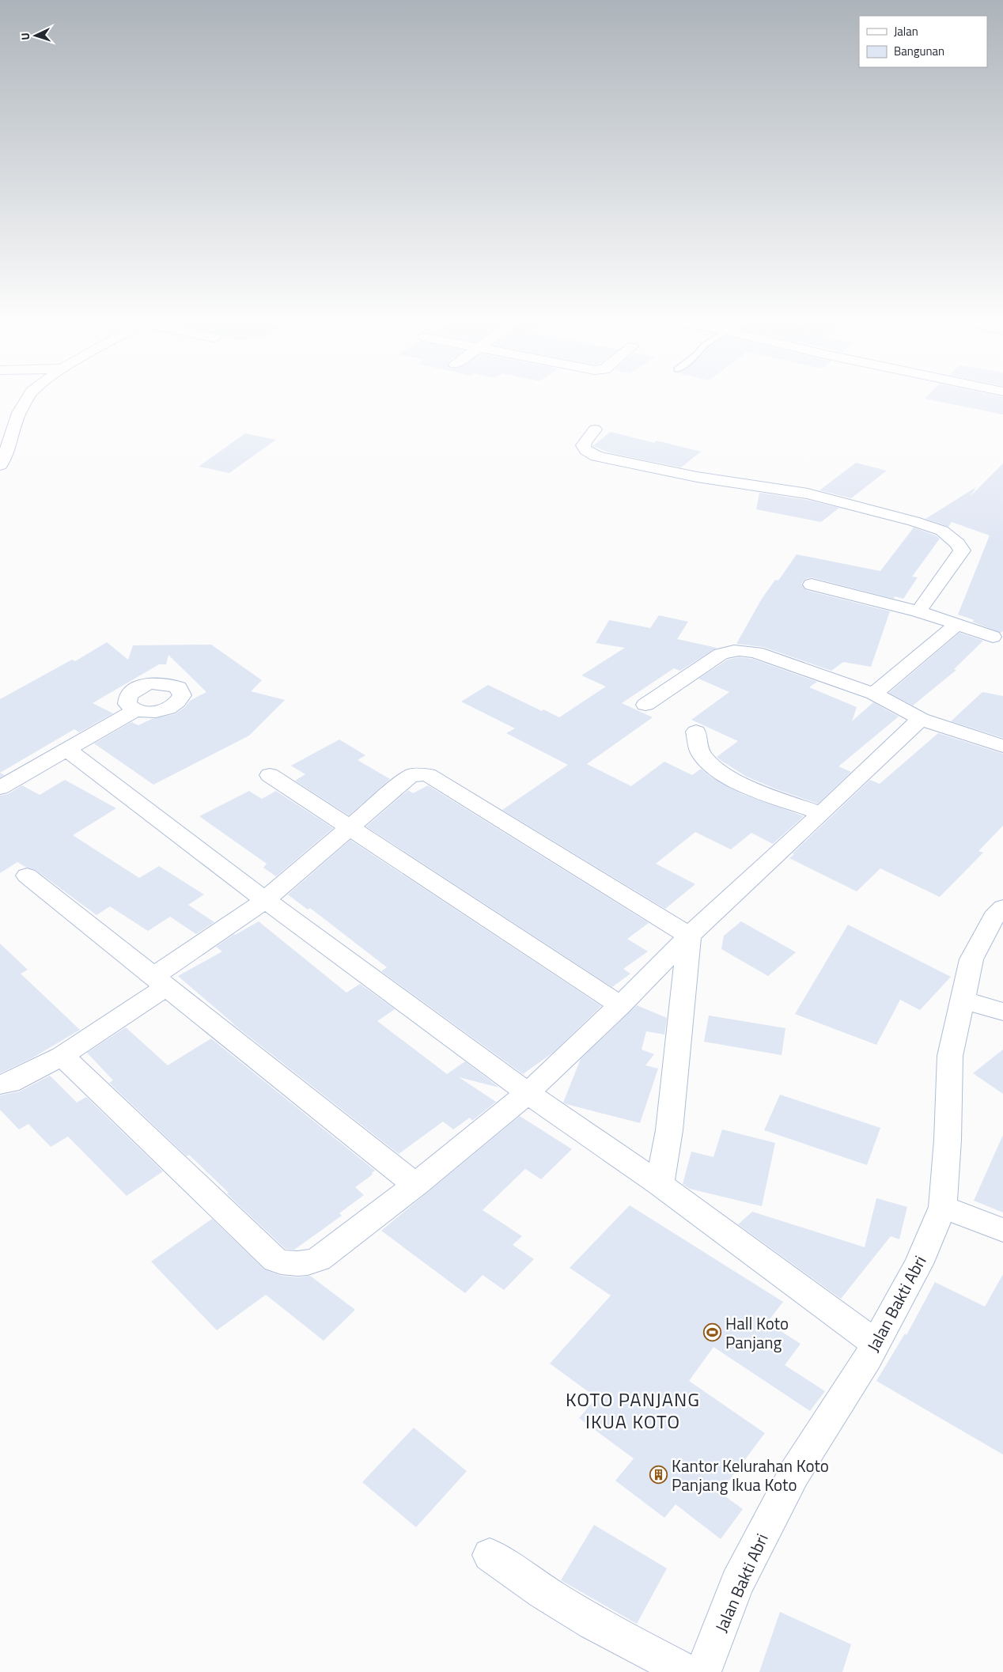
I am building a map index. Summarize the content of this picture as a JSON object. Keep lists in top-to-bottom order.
{
  "streets": {
    "street": ["Jalan Bakti Abri"]
  },
  "districts": ["KOTO PANJANG IKUA KOTO"],
  "places": {
    "sports": ["Hall Koto Panjang"],
    "building": ["Kantor Kelurahan Koto Panjang Ikua Koto"]
  },
  "legend": ["Jalan", "Bangunan"],
  "north": "left"
}
